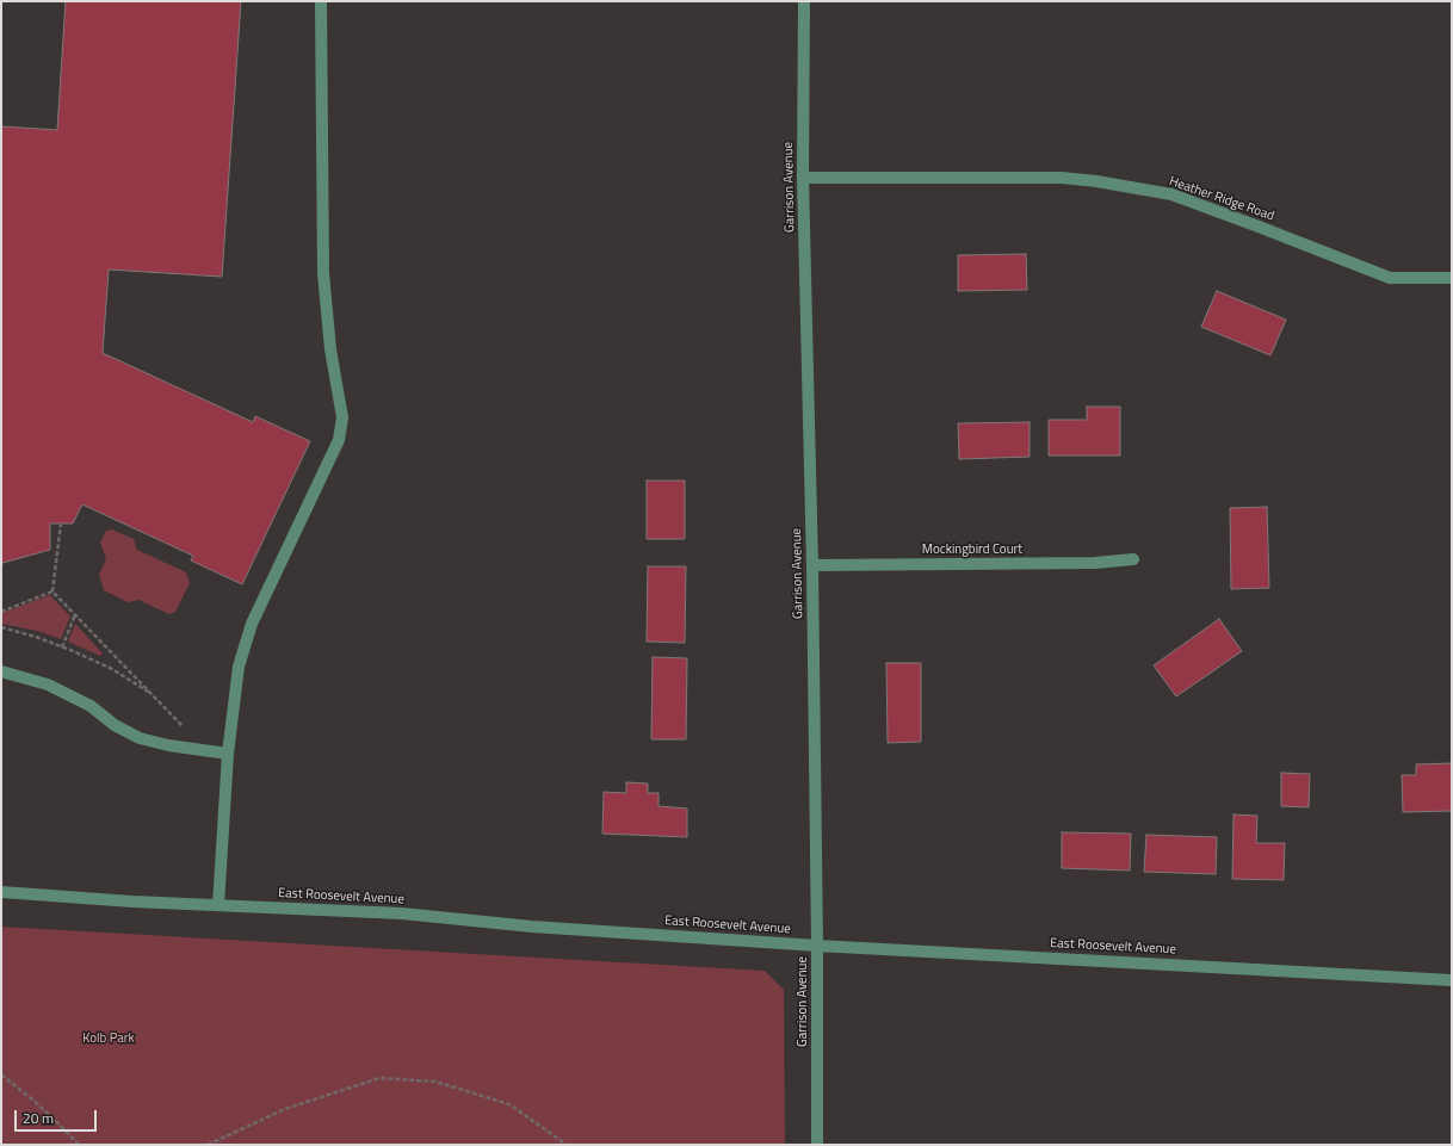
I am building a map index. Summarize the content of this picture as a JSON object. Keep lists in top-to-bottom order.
{
  "streets": {
    "street": [
      "Garrison Avenue",
      "Heather Ridge Road",
      "Mockingbird Court",
      "East Roosevelt Avenue"
    ]
  },
  "crossings": [
    ["Garrison Avenue", "Heather Ridge Road"],
    ["Garrison Avenue", "Mockingbird Court"],
    ["Garrison Avenue", "East Roosevelt Avenue"]
  ],
  "parks": ["Kolb Park"],
  "scale_bar": "20 m"
}
